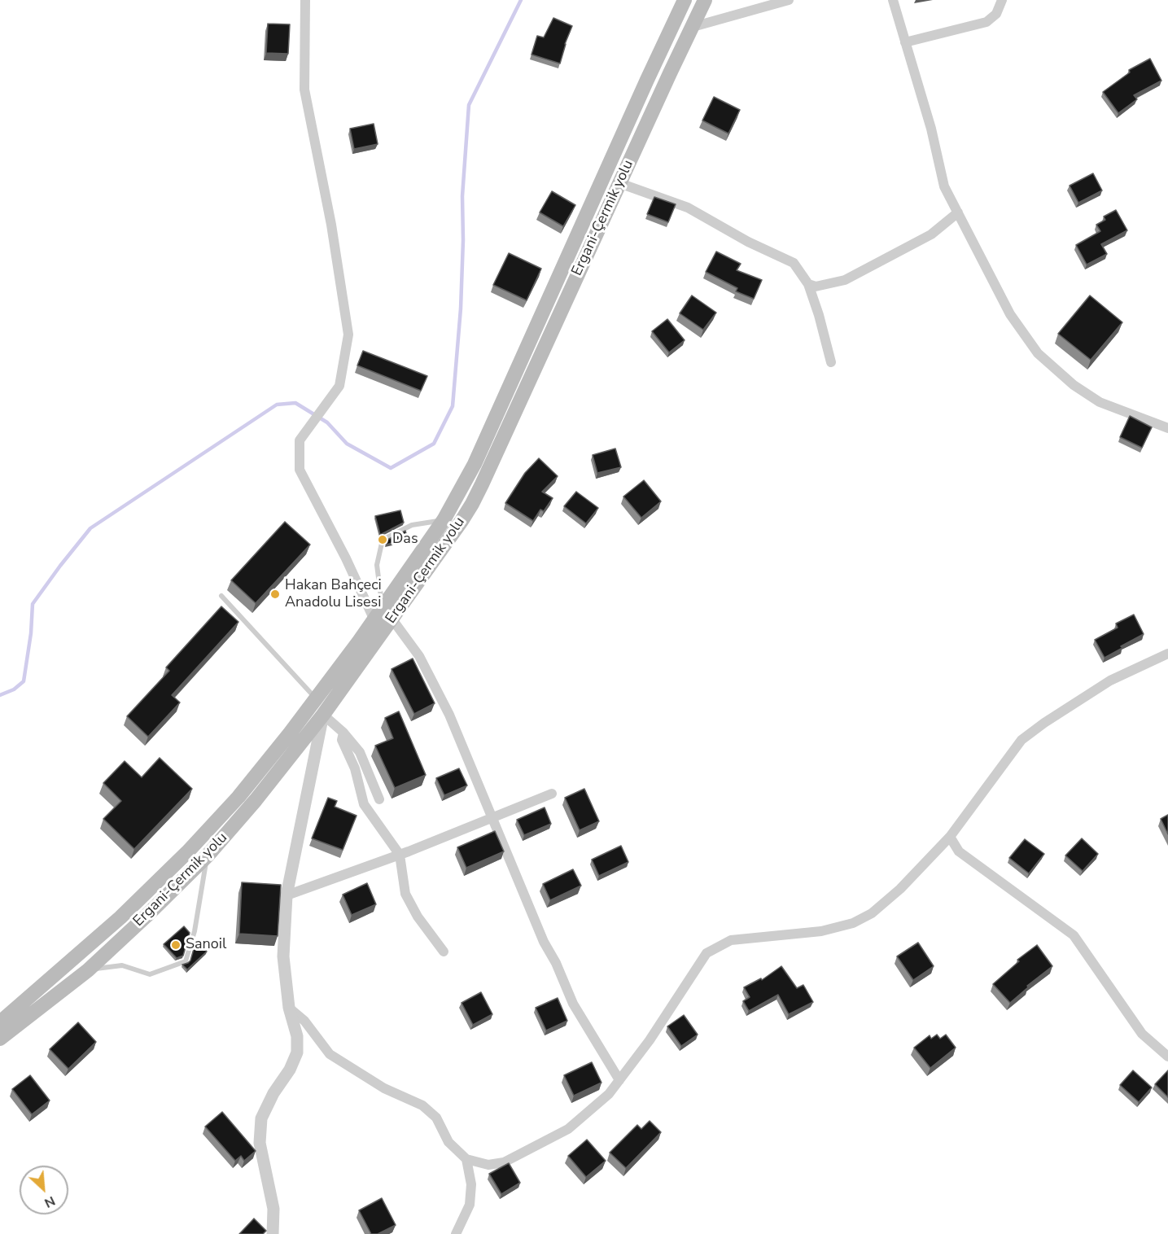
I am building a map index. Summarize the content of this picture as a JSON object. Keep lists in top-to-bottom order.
{
  "streets": {
    "main road": ["Ergani-Çermik yolu"]
  },
  "places": ["Das", "Hakan Bahçeci Anadolu Lisesi", "Sanoil"],
  "north": "bottom right"
}
